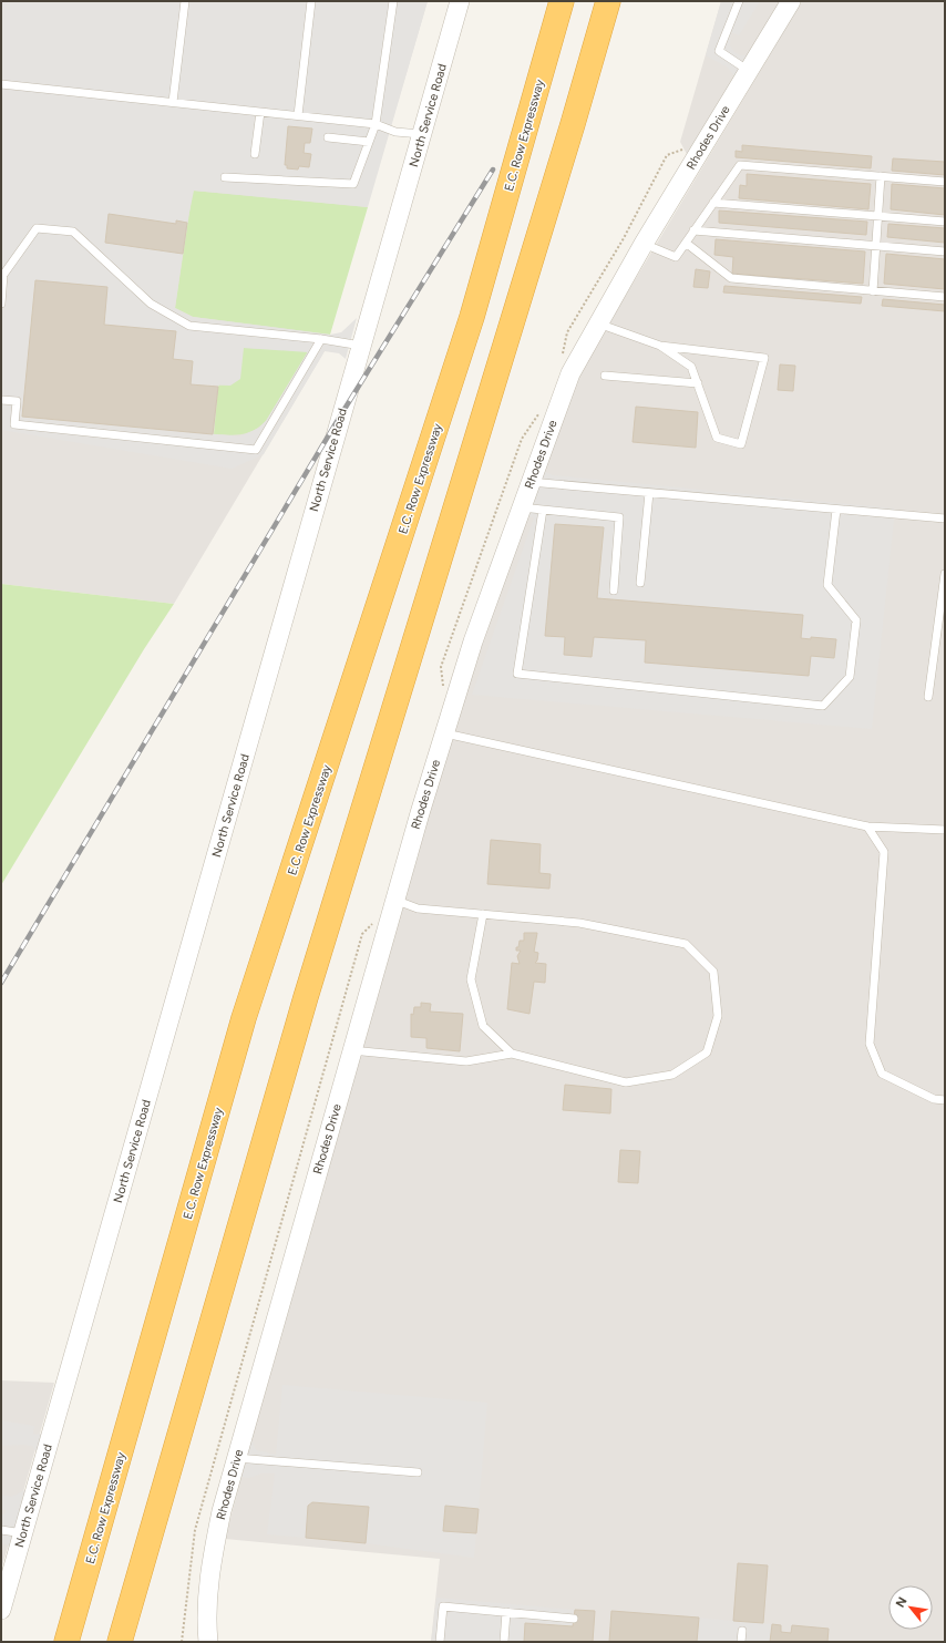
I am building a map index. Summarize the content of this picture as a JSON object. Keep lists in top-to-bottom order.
{
  "streets": {
    "highway": ["E.C. Row Expressway"],
    "street": ["North Service Road", "Rhodes Drive"]
  },
  "north": "top left"
}
